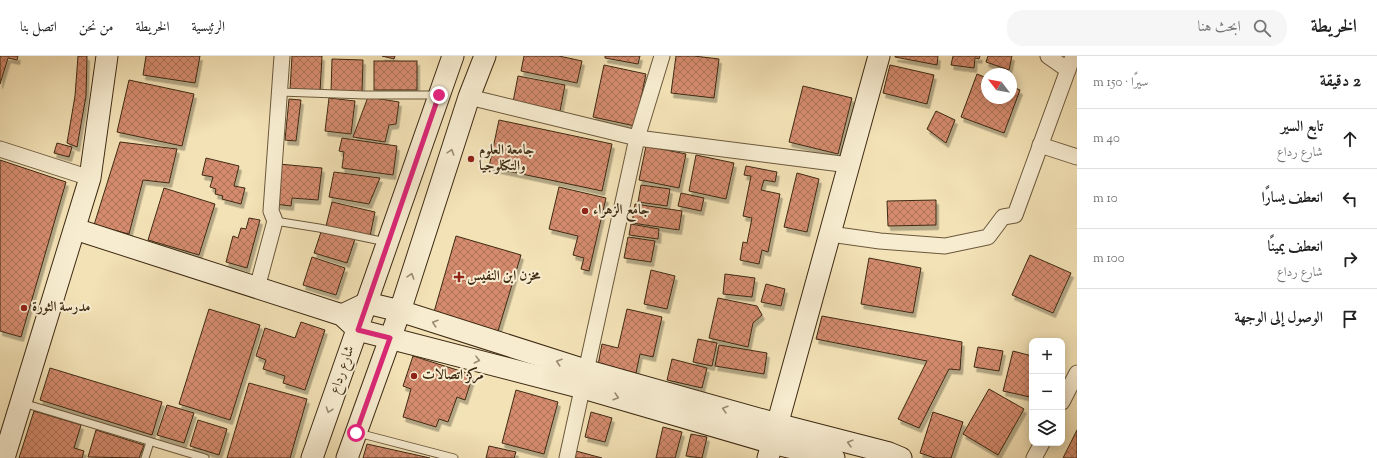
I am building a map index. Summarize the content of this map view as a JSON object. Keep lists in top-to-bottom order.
{
  "streets": {
    "street": ["شارع رداع"]
  },
  "places": {
    "other": [
      "جامعة العلوم والتكنلوجيا",
      "جامع الزهراء",
      "مدرسة الثورة",
      "مركز اتصالات"
    ],
    "health": ["مخزن ابن النفيس"]
  },
  "north": "top left",
  "page": {
    "header": "الخريطة",
    "search": "ابحث هنا",
    "nav": [
      "الرئيسية",
      "الخريطة",
      "من نحن",
      "اتصل بنا"
    ],
    "heading": ["2 دقيقة", "سيرًا · 150 m"],
    "list": [
      ["تابع السير", "شارع رداع", "40 m"],
      ["انعطف يسارًا", "10 m"],
      ["انعطف يمينًا", "شارع رداع", "100 m"],
      "الوصول إلى الوجهة"
    ],
    "map_buttons": ["+", "−"]
  }
}
